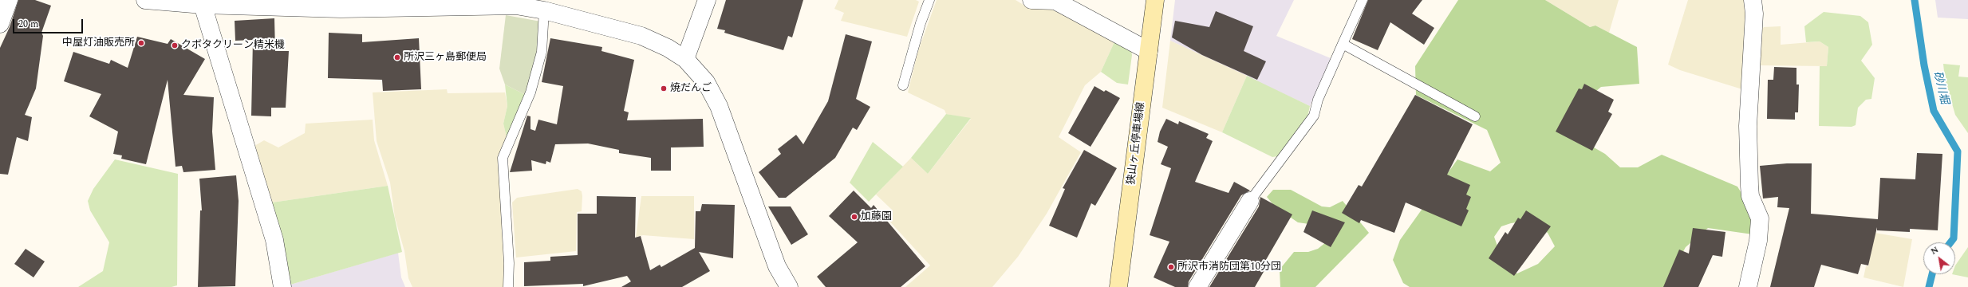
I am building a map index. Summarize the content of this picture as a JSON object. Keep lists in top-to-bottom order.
{
  "streets": {
    "main road": ["狭山ヶ丘停車場線"]
  },
  "water": ["砂川堀"],
  "places": [
    "中屋灯油販売所",
    "クボタクリーン精米機",
    "所沢三ヶ島郵便局",
    "焼だんご",
    "加藤園",
    "所沢市消防団第10分団"
  ],
  "scale_bar": "20 m",
  "north": "top left"
}
